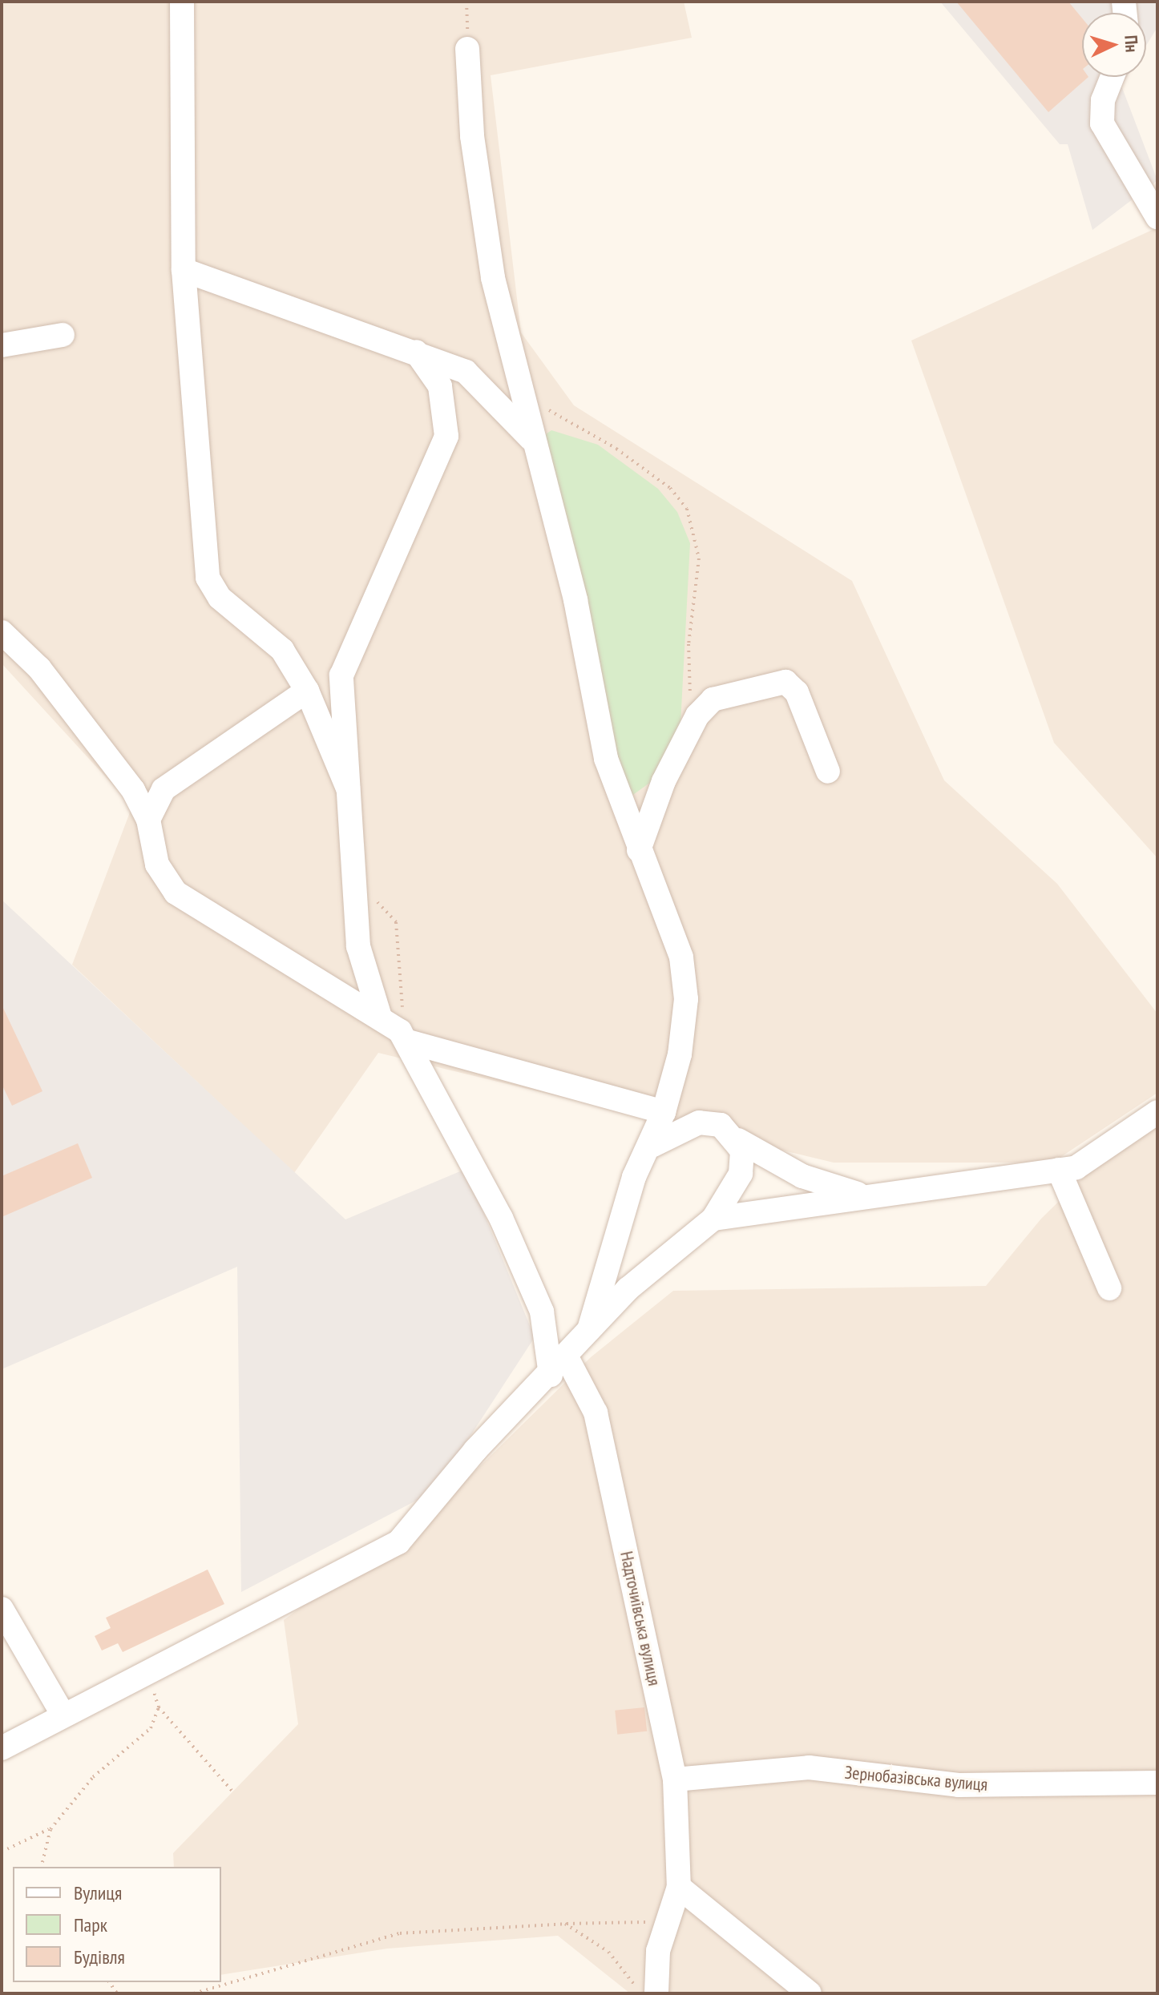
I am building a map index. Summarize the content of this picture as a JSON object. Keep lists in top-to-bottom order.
{
  "streets": {
    "street": ["Надточиївська вулиця", "Зернобазівська вулиця"]
  },
  "crossings": [
    ["Надточиївська вулиця", "Зернобазівська вулиця"]
  ],
  "legend": ["Вулиця", "Парк", "Будівля"],
  "north": "right"
}
